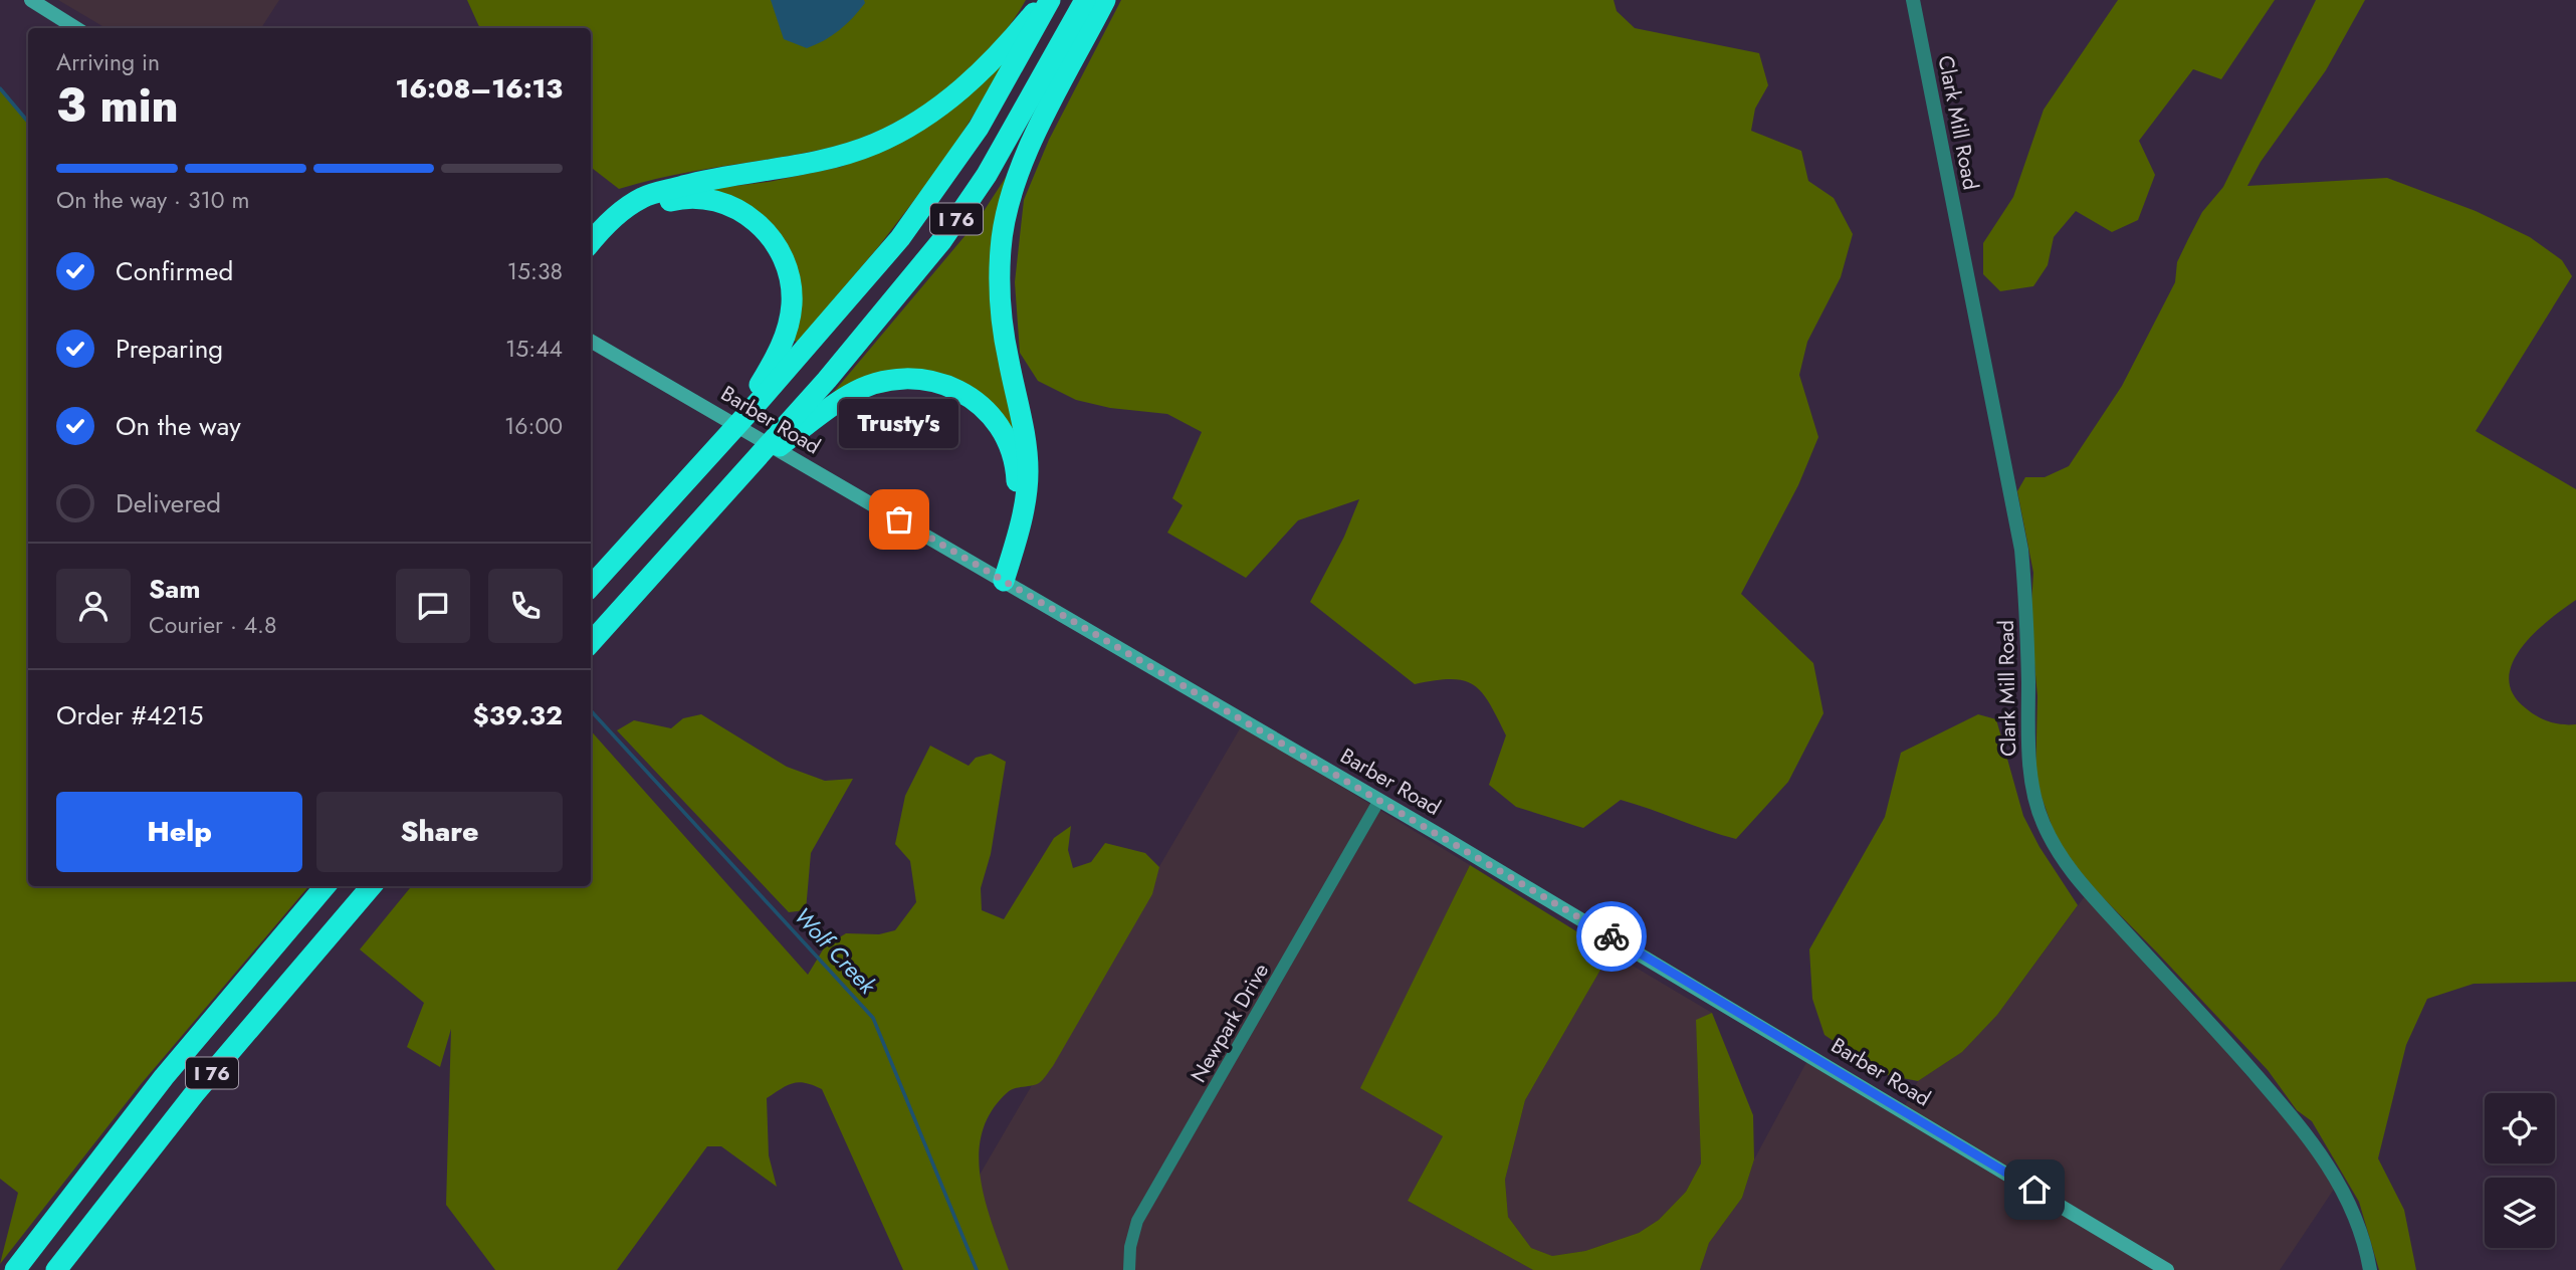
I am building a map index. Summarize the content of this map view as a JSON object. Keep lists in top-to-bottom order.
{
  "streets": {
    "highway": ["I 76"],
    "main road": ["Barber Road"],
    "street": ["Clark Mill Road", "Newpark Drive"]
  },
  "crossings": [
    ["Barber Road", "Newpark Drive"]
  ],
  "water": ["Wolf Creek"],
  "places": ["Trusty's"],
  "page": {
    "heading": ["3 min", "Arriving in", "16:08–16:13"],
    "panel": [
      "Sam",
      "Courier · 4.8",
      "Order #4215",
      "$39.32"
    ],
    "bar": "On the way · 310 m",
    "list": [
      ["Confirmed", "15:38"],
      ["Preparing", "15:44"],
      ["On the way", "16:00"],
      "Delivered"
    ],
    "bubble": "Trusty's",
    "buttons": ["Help", "Share"]
  }
}
